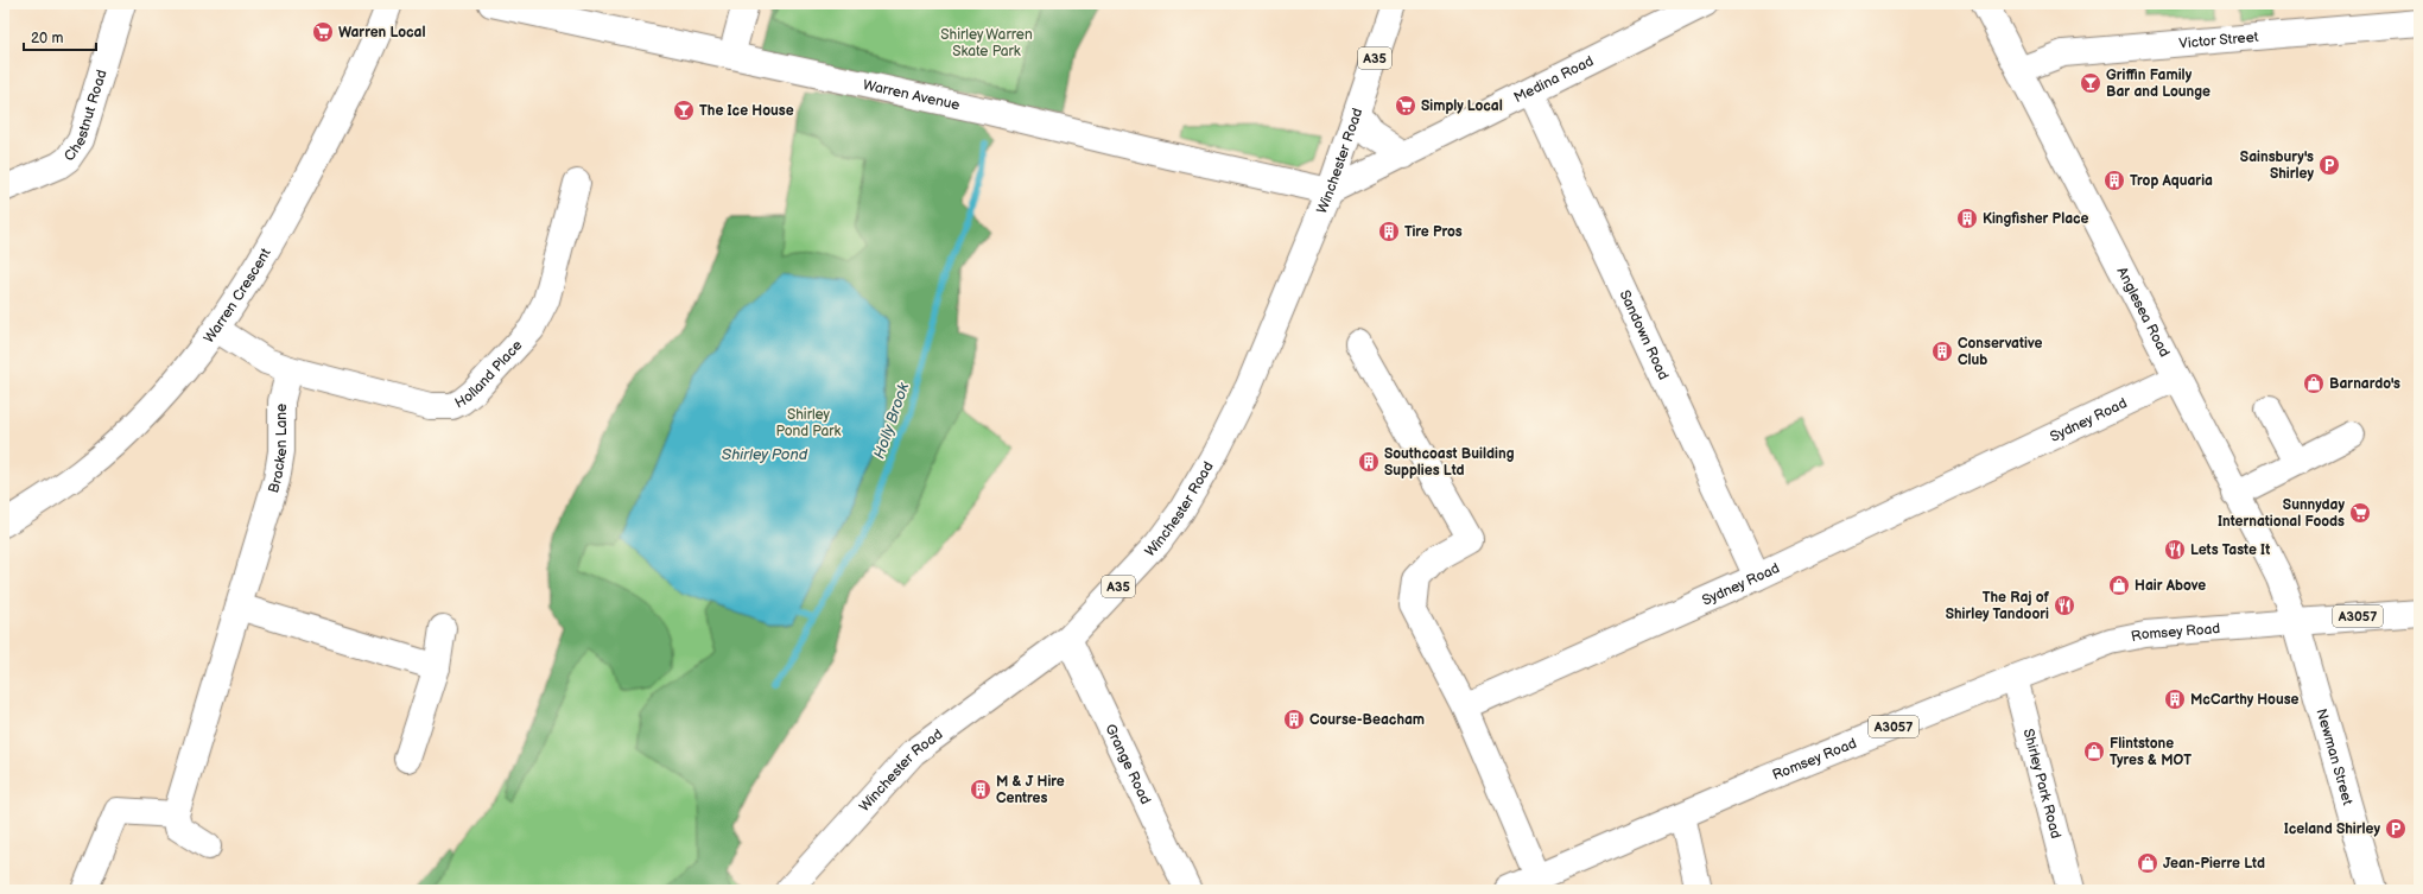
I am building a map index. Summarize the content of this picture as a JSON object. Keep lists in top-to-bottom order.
{
  "streets": {
    "street": [
      "Victor Street",
      "A35",
      "Medina Road",
      "Warren Avenue",
      "Chestnut Road",
      "Winchester Road",
      "Warren Crescent",
      "Anglesea Road",
      "Sandown Road",
      "Holland Place",
      "Sydney Road",
      "Bracken Lane",
      "A3057",
      "Romsey Road",
      "Newman Street",
      "Grange Road",
      "Shirley Park Road"
    ]
  },
  "crossings": [
    ["Victor Street", "Anglesea Road"],
    ["Medina Road", "Warren Avenue"],
    ["Medina Road", "Winchester Road"],
    ["Medina Road", "Sandown Road"],
    ["Warren Avenue", "Winchester Road"],
    ["Winchester Road", "Grange Road"],
    ["Anglesea Road", "Sydney Road"],
    ["Anglesea Road", "A3057"],
    ["Anglesea Road", "Romsey Road"],
    ["Anglesea Road", "Newman Street"],
    ["Sandown Road", "Sydney Road"],
    ["Holland Place", "Bracken Lane"],
    ["A3057", "Romsey Road"],
    ["A3057", "Newman Street"],
    ["Romsey Road", "Newman Street"],
    ["Romsey Road", "Shirley Park Road"]
  ],
  "water": ["Holly Brook", "Shirley Pond"],
  "parks": ["Shirley Warren Skate Park", "Shirley Pond Park"],
  "places": {
    "supermarket": ["Warren Local", "Simply Local", "Sunnyday International Foods"],
    "bar": ["Griffin Family Bar and Lounge", "The Ice House"],
    "parking": ["Sainsbury's Shirley", "Iceland Shirley"],
    "building": [
      "Trop Aquaria",
      "Kingfisher Place",
      "Tire Pros",
      "Conservative Club",
      "Southcoast Building Supplies Ltd",
      "McCarthy House",
      "Course-Beacham",
      "M & J Hire Centres"
    ],
    "shop": [
      "Barnardo's",
      "Hair Above",
      "Flintstone Tyres & MOT",
      "Jean-Pierre Ltd"
    ],
    "restaurant": ["Lets Taste It", "The Raj of Shirley Tandoori"]
  },
  "scale_bar": "20 m"
}
